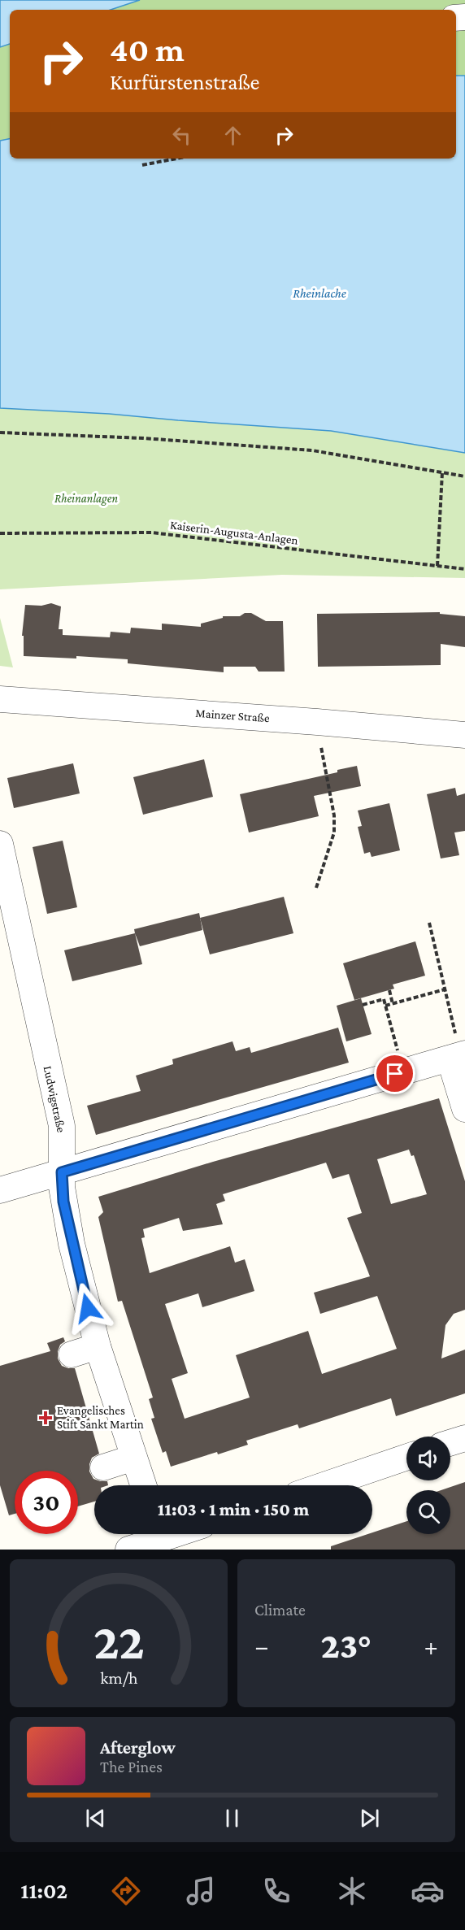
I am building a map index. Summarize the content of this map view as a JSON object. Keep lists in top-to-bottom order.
{
  "streets": {
    "street": ["Mainzer Straße", "Ludwigstraße"],
    "path": ["Kaiserin-Augusta-Anlagen"]
  },
  "water": ["Rheinlache"],
  "parks": ["Rheinanlagen"],
  "places": {
    "health": ["Evangelisches Stift Sankt Martin"]
  },
  "page": {
    "turn": ["40 m", "Kurfürstenstraße"],
    "limit": "30",
    "trip": "11:03 · 1 min · 150 m",
    "tile": "Climate",
    "heat": ["−", "23°", "+"],
    "song": ["Afterglow", "The Pines"],
    "tabs": "11:02",
    "gauge": ["22", "km/h"]
  }
}
